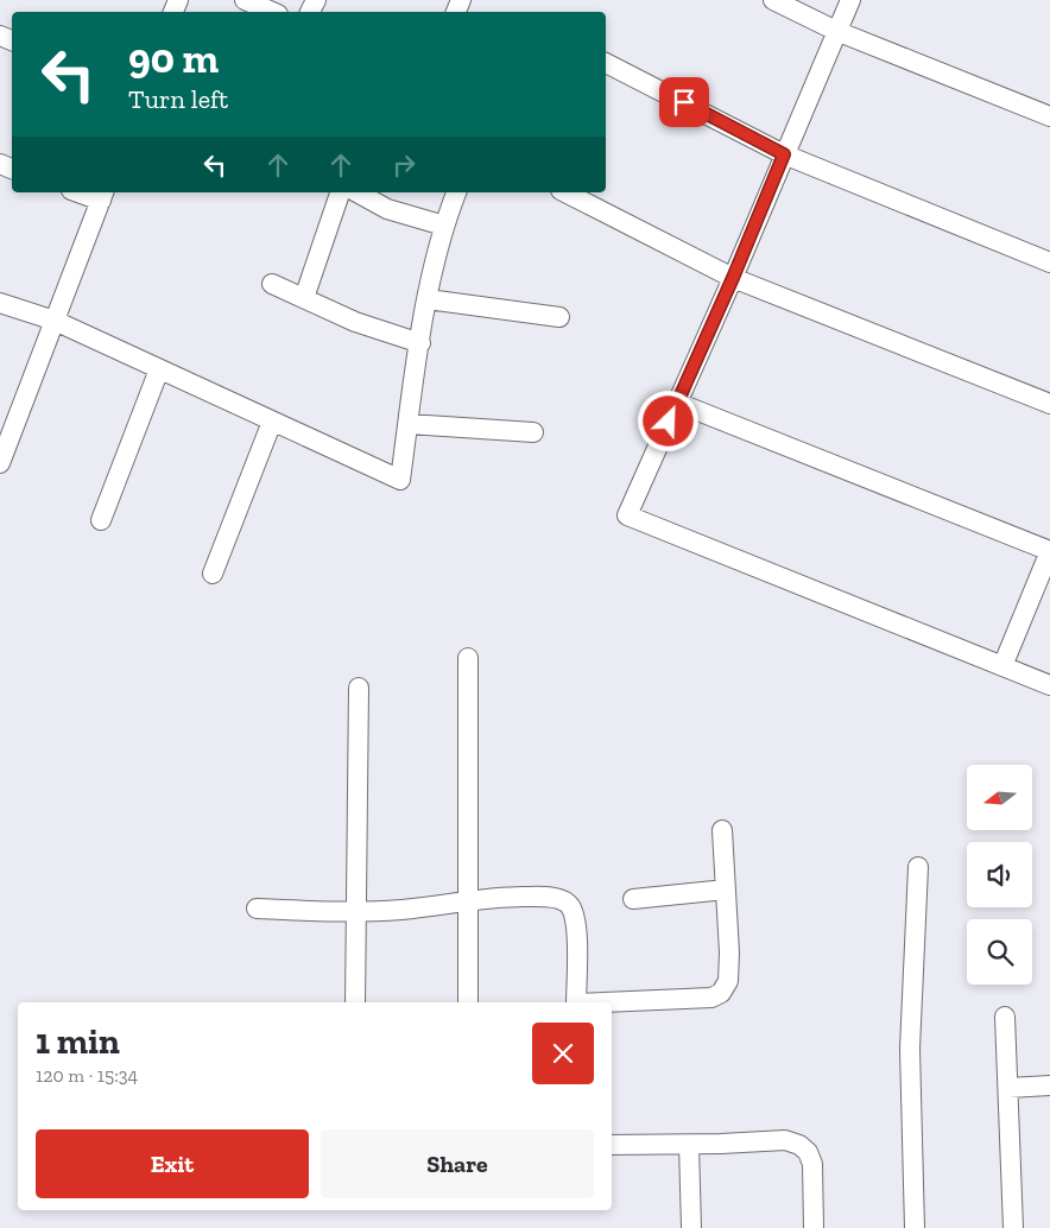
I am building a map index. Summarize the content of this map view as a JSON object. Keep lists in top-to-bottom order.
{
  "north": "left",
  "page": {
    "turn": ["90 m", "Turn left"],
    "heading": ["1 min", "120 m · 15:34"],
    "buttons": ["Exit", "Share"]
  }
}
